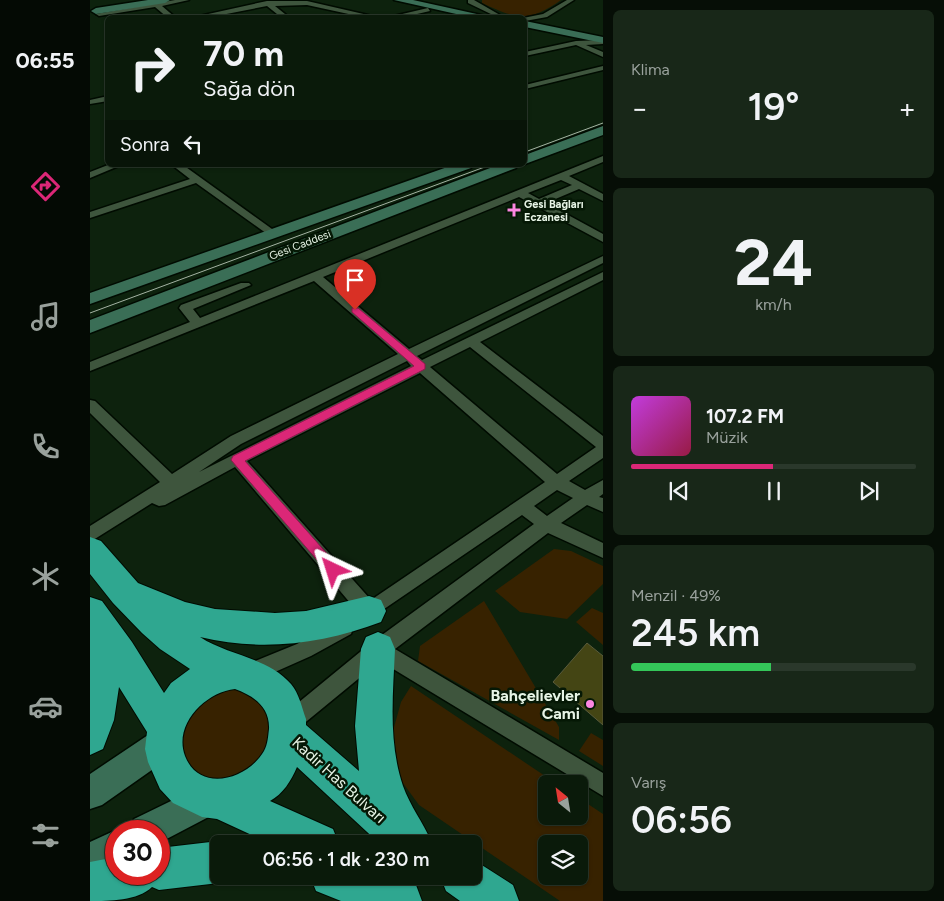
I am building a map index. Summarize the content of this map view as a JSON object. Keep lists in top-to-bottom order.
{
  "streets": {
    "highway": ["Kadir Has Bulvarı"],
    "main road": ["Gesi Caddesi"]
  },
  "places": {
    "health": ["Gesi Bağları Eczanesi"],
    "other": ["Bahçelievler Cami"]
  },
  "north": "top left",
  "page": {
    "tabs": "06:55",
    "tile": [
      "Klima",
      ["24", "km/h"],
      ["Menzil · 49%", "245 km"],
      ["Varış", "06:56"]
    ],
    "turn": ["70 m", "Sağa dön"],
    "heat": ["−", "19°", "+"],
    "then": "Sonra",
    "song": ["107.2 FM", "Müzik"],
    "limit": "30",
    "trip": "06:56 · 1 dk · 230 m"
  }
}
